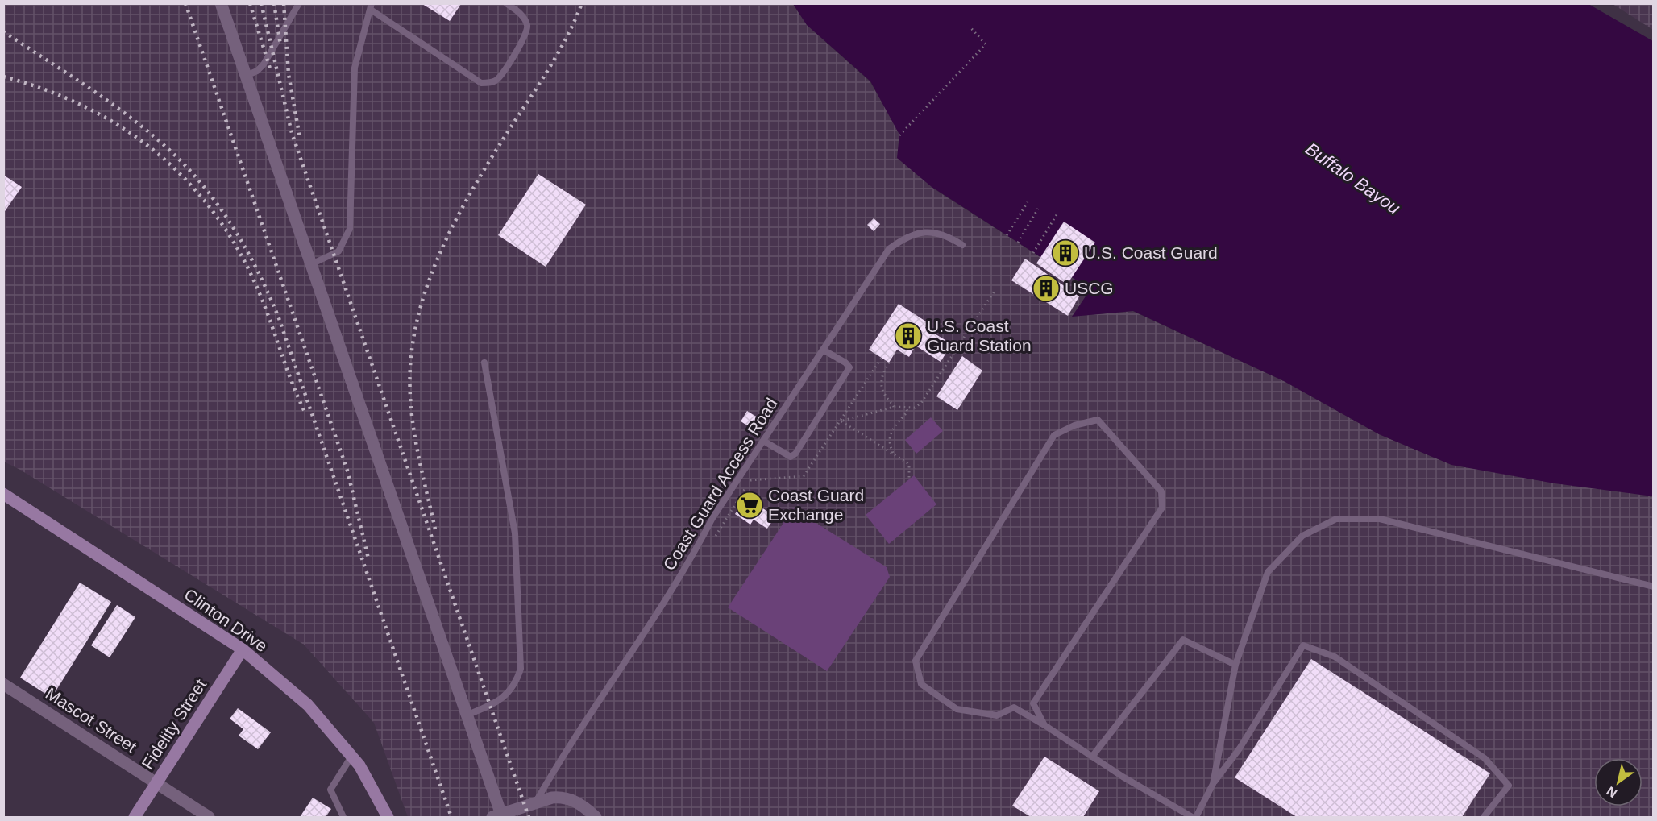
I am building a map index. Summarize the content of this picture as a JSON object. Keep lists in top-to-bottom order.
{
  "streets": {
    "main road": ["Clinton Drive", "Fidelity Street"],
    "street": ["Mascot Street"],
    "lane": ["Coast Guard Access Road"]
  },
  "crossings": [
    ["Clinton Drive", "Fidelity Street"],
    ["Mascot Street", "Fidelity Street"]
  ],
  "water": ["Buffalo Bayou"],
  "places": {
    "building": ["U.S. Coast Guard", "USCG", "U.S. Coast Guard Station"],
    "supermarket": ["Coast Guard Exchange"]
  },
  "north": "bottom left"
}
